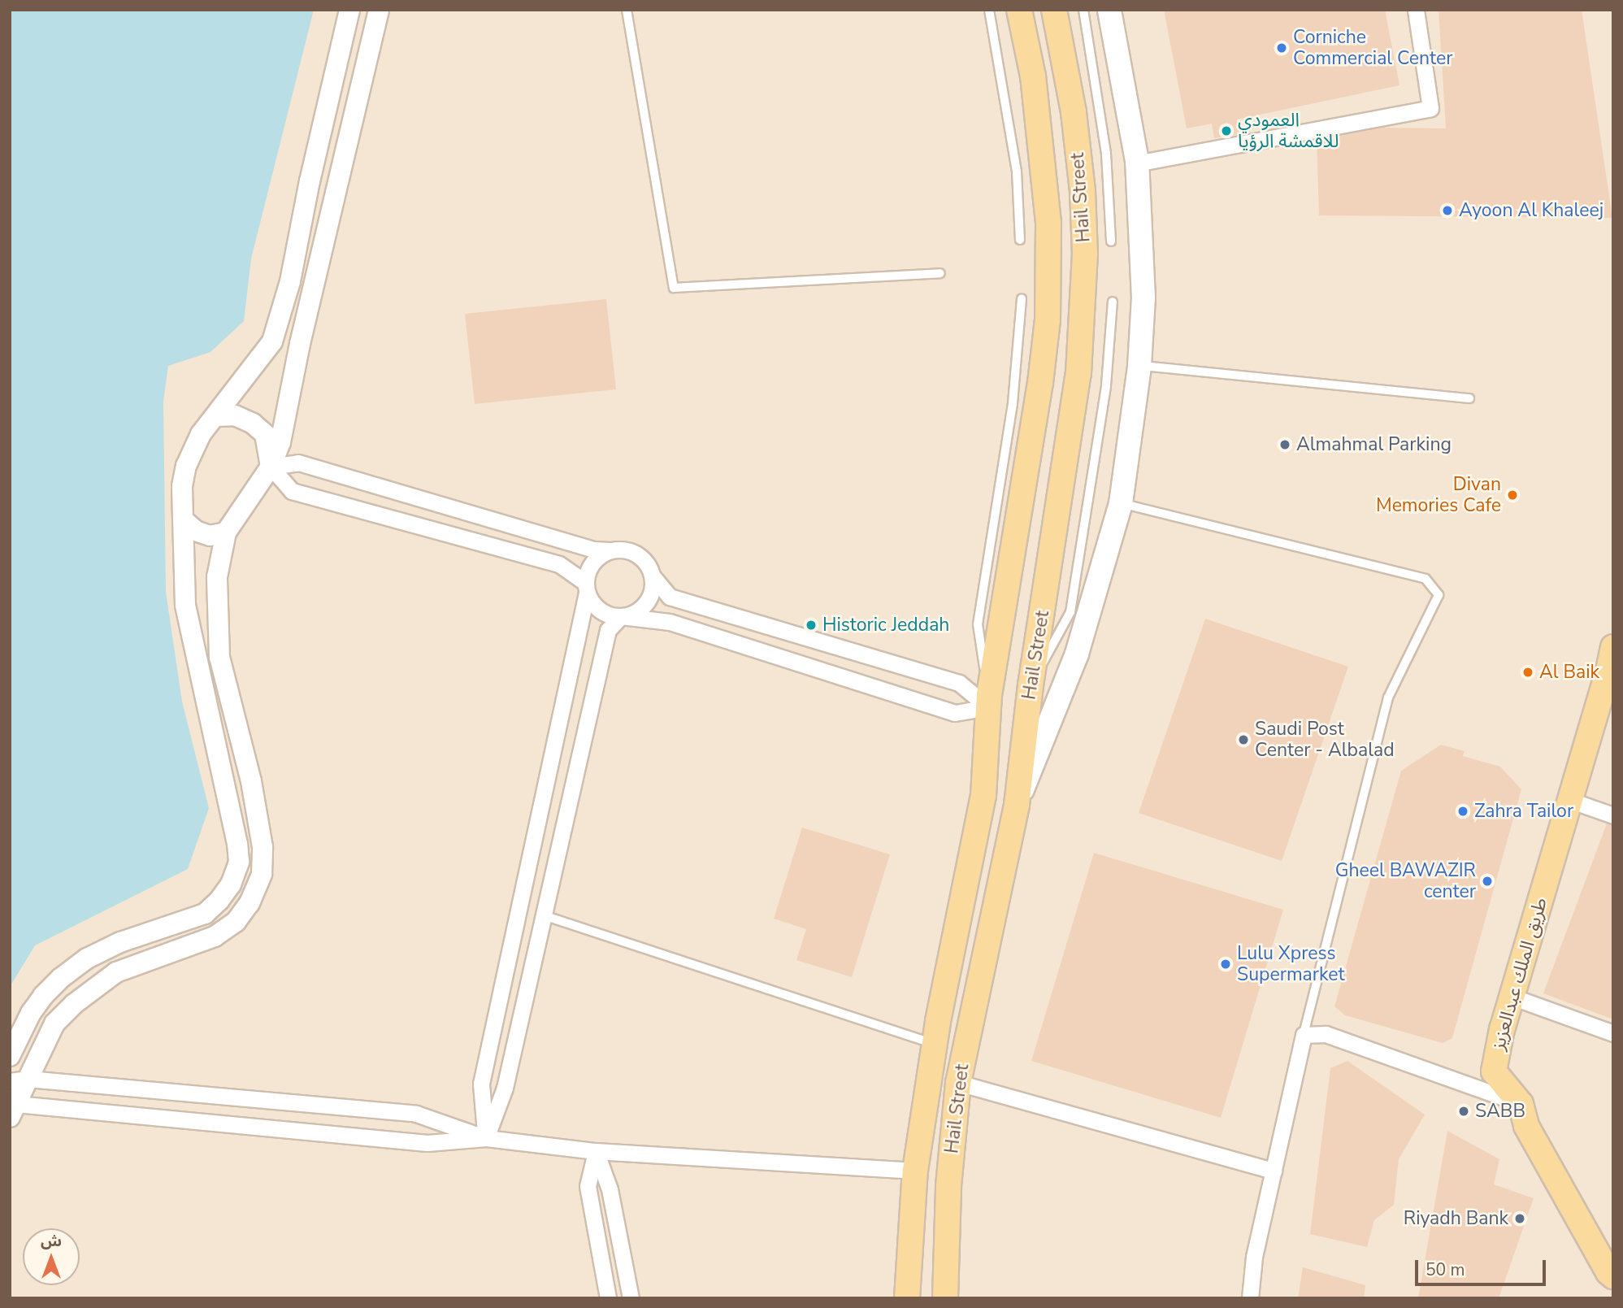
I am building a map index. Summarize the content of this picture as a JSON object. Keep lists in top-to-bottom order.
{
  "streets": {
    "main road": ["Hail Street", "طريق الملك عبدالعزيز"]
  },
  "places": [
    "Corniche Commercial Center",
    "العمودي للاقمشة الرؤيا",
    "Ayoon Al Khaleej",
    "Almahmal Parking",
    "Divan Memories Cafe",
    "Historic Jeddah",
    "Al Baik",
    "Saudi Post Center - Albalad",
    "Zahra Tailor",
    "Gheel BAWAZIR center",
    "Lulu Xpress Supermarket",
    "SABB",
    "Riyadh Bank"
  ],
  "scale_bar": "50 m",
  "north": "top"
}
